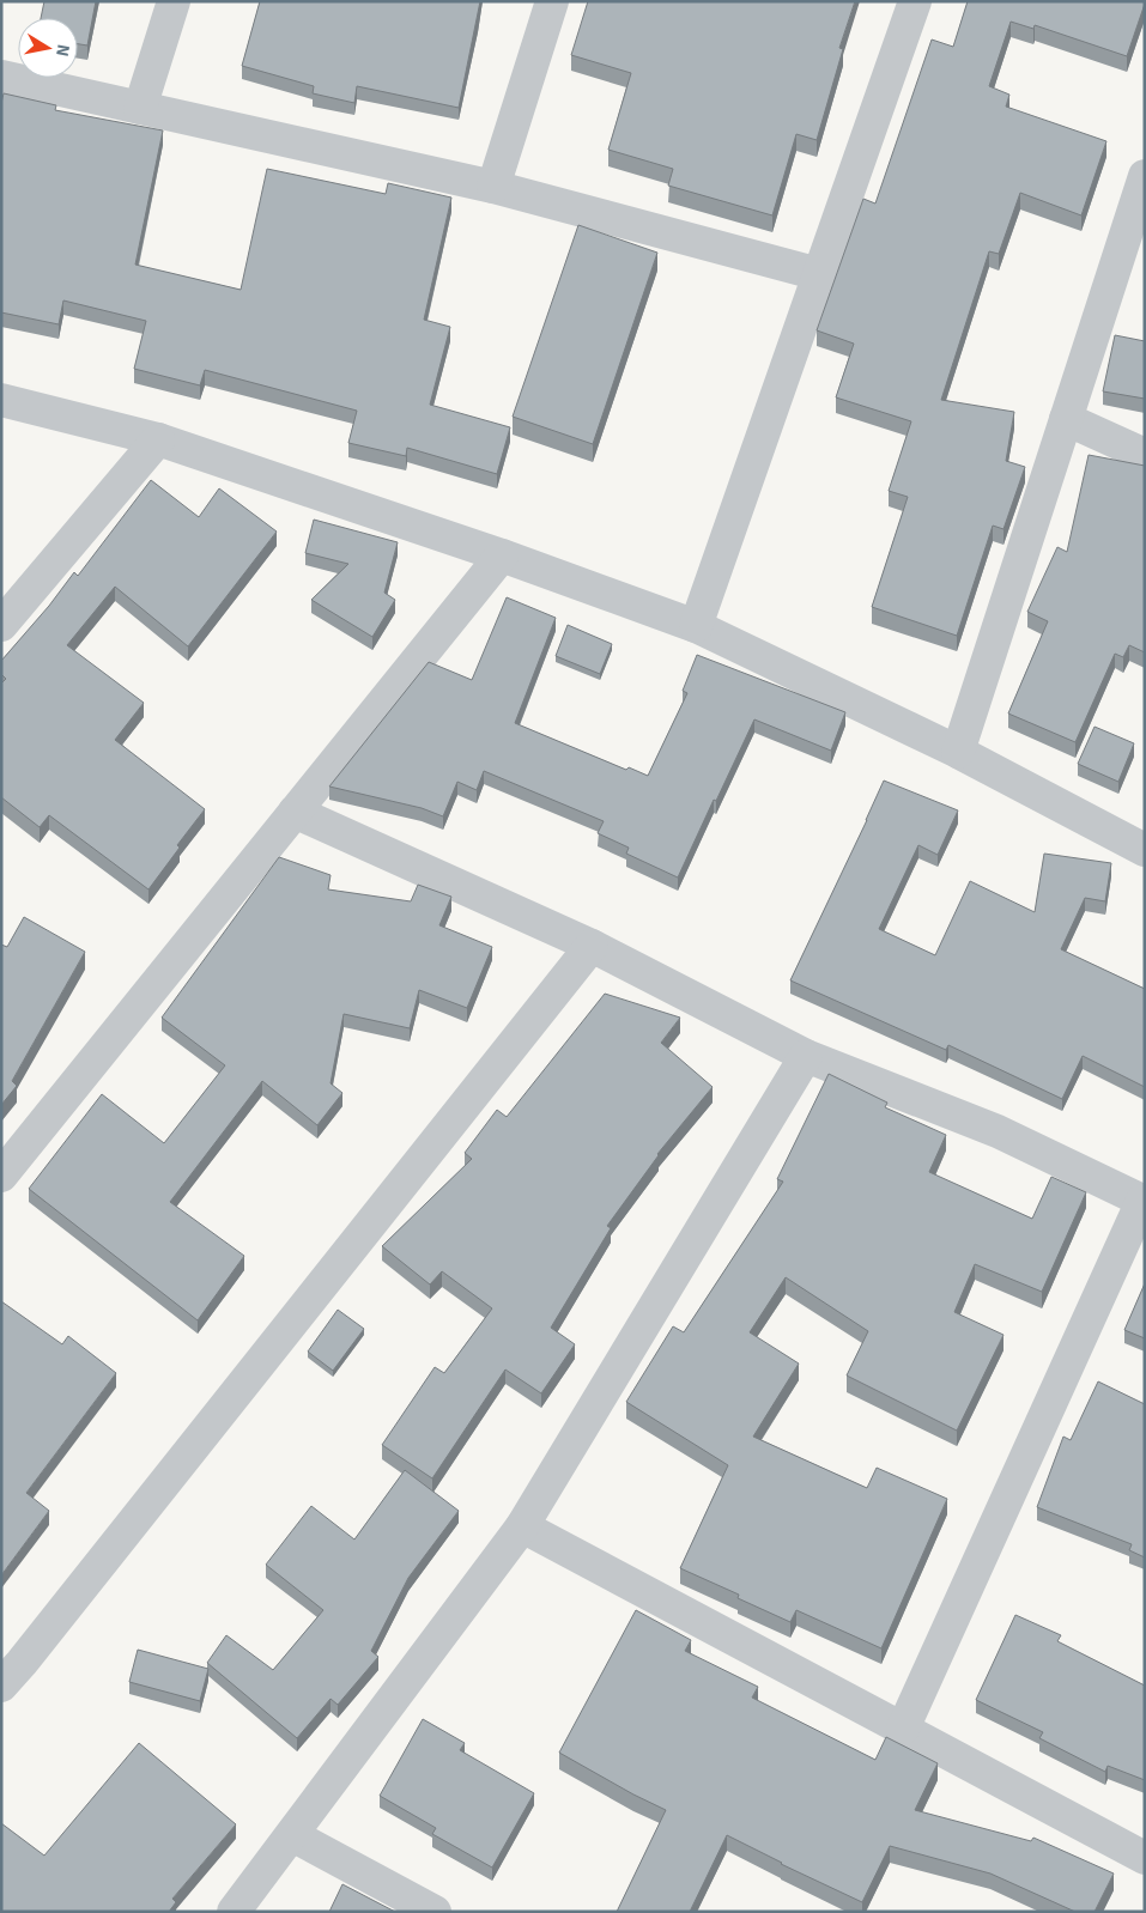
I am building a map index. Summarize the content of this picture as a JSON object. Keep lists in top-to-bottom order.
{
  "north": "right"
}
